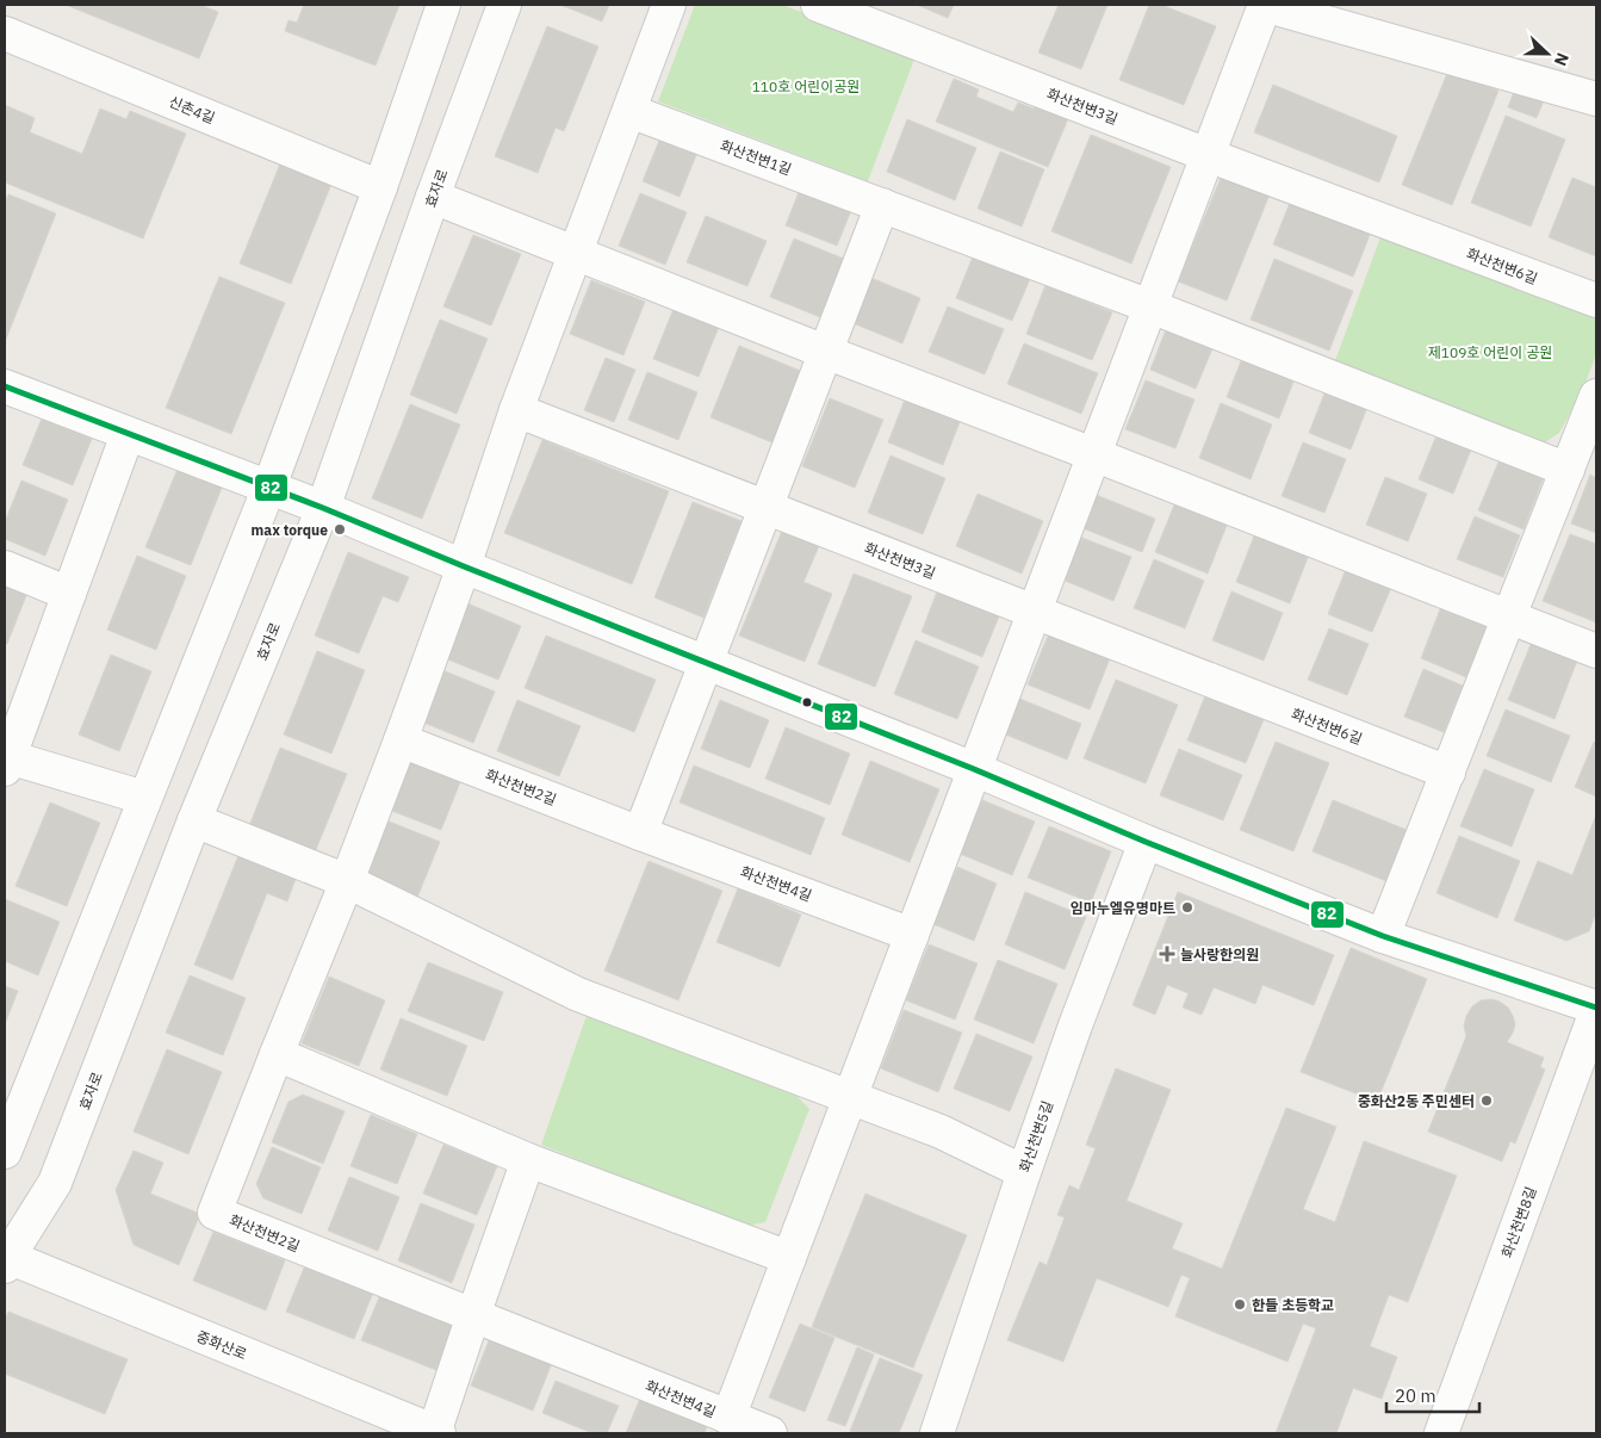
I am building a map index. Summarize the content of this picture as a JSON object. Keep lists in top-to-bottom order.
{
  "streets": {
    "street": [
      "화산천변3길",
      "신촌4길",
      "화산천변1길",
      "효자로",
      "화산천변6길",
      "화산천변2길",
      "화산천변4길",
      "화산천변5길",
      "화산천변8길",
      "중화산로"
    ]
  },
  "crossings": [
    ["화산천변3길", "화산천변6길"],
    ["효자로", "중화산로"],
    ["화산천변2길", "화산천변4길"]
  ],
  "parks": ["110호 어린이공원", "제109호 어린이 공원"],
  "places": {
    "other": [
      "max torque",
      "임마누엘유명마트",
      "중화산2동 주민센터",
      "한들 초등학교"
    ],
    "health": ["늘사랑한의원"]
  },
  "lines": ["transit line 82"],
  "scale_bar": "20 m",
  "north": "right"
}
